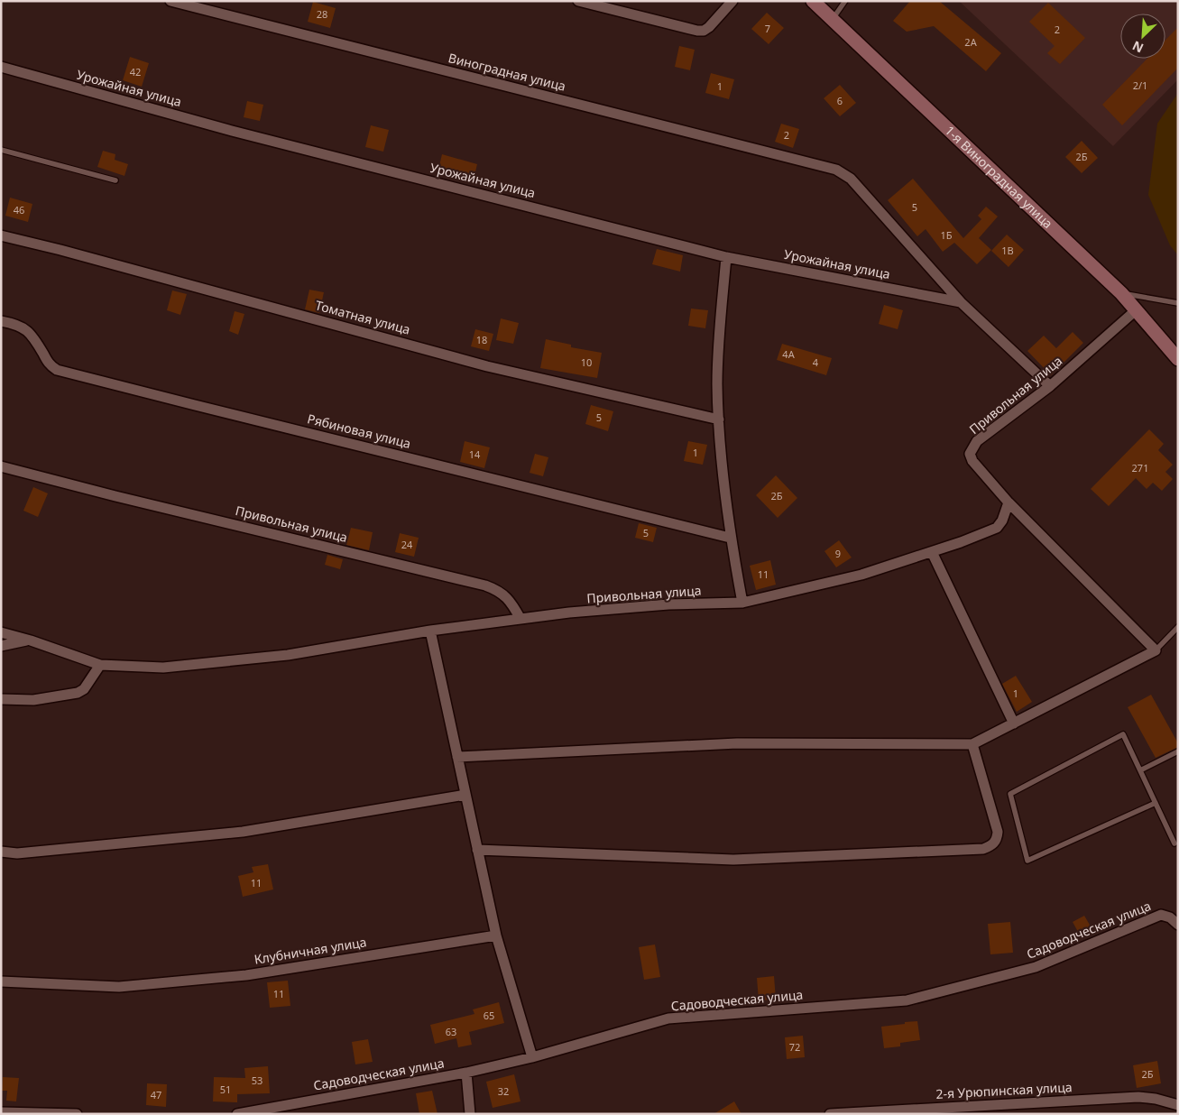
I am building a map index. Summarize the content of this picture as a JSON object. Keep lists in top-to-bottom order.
{
  "streets": {
    "main road": ["1-я Виноградная улица"],
    "street": [
      "Виноградная улица",
      "Урожайная улица",
      "Томатная улица",
      "Привольная улица",
      "Рябиновая улица",
      "Садоводческая улица",
      "Клубничная улица",
      "2-я Урюпинская улица"
    ]
  },
  "crossings": [
    ["Виноградная улица", "Урожайная улица"],
    ["1-я Виноградная улица", "Привольная улица"]
  ],
  "house_numbers": [
    "28",
    "7",
    "2",
    "2А",
    "42",
    "2/1",
    "1",
    "6",
    "2",
    "2Б",
    "5",
    "46",
    "1Б",
    "1В",
    "18",
    "4А",
    "10",
    "4",
    "5",
    "1",
    "14",
    "271",
    "2Б",
    "5",
    "24",
    "9",
    "11",
    "1",
    "11",
    "11",
    "65",
    "63",
    "72",
    "2Б",
    "53",
    "51",
    "32",
    "47"
  ],
  "north": "bottom left"
}
